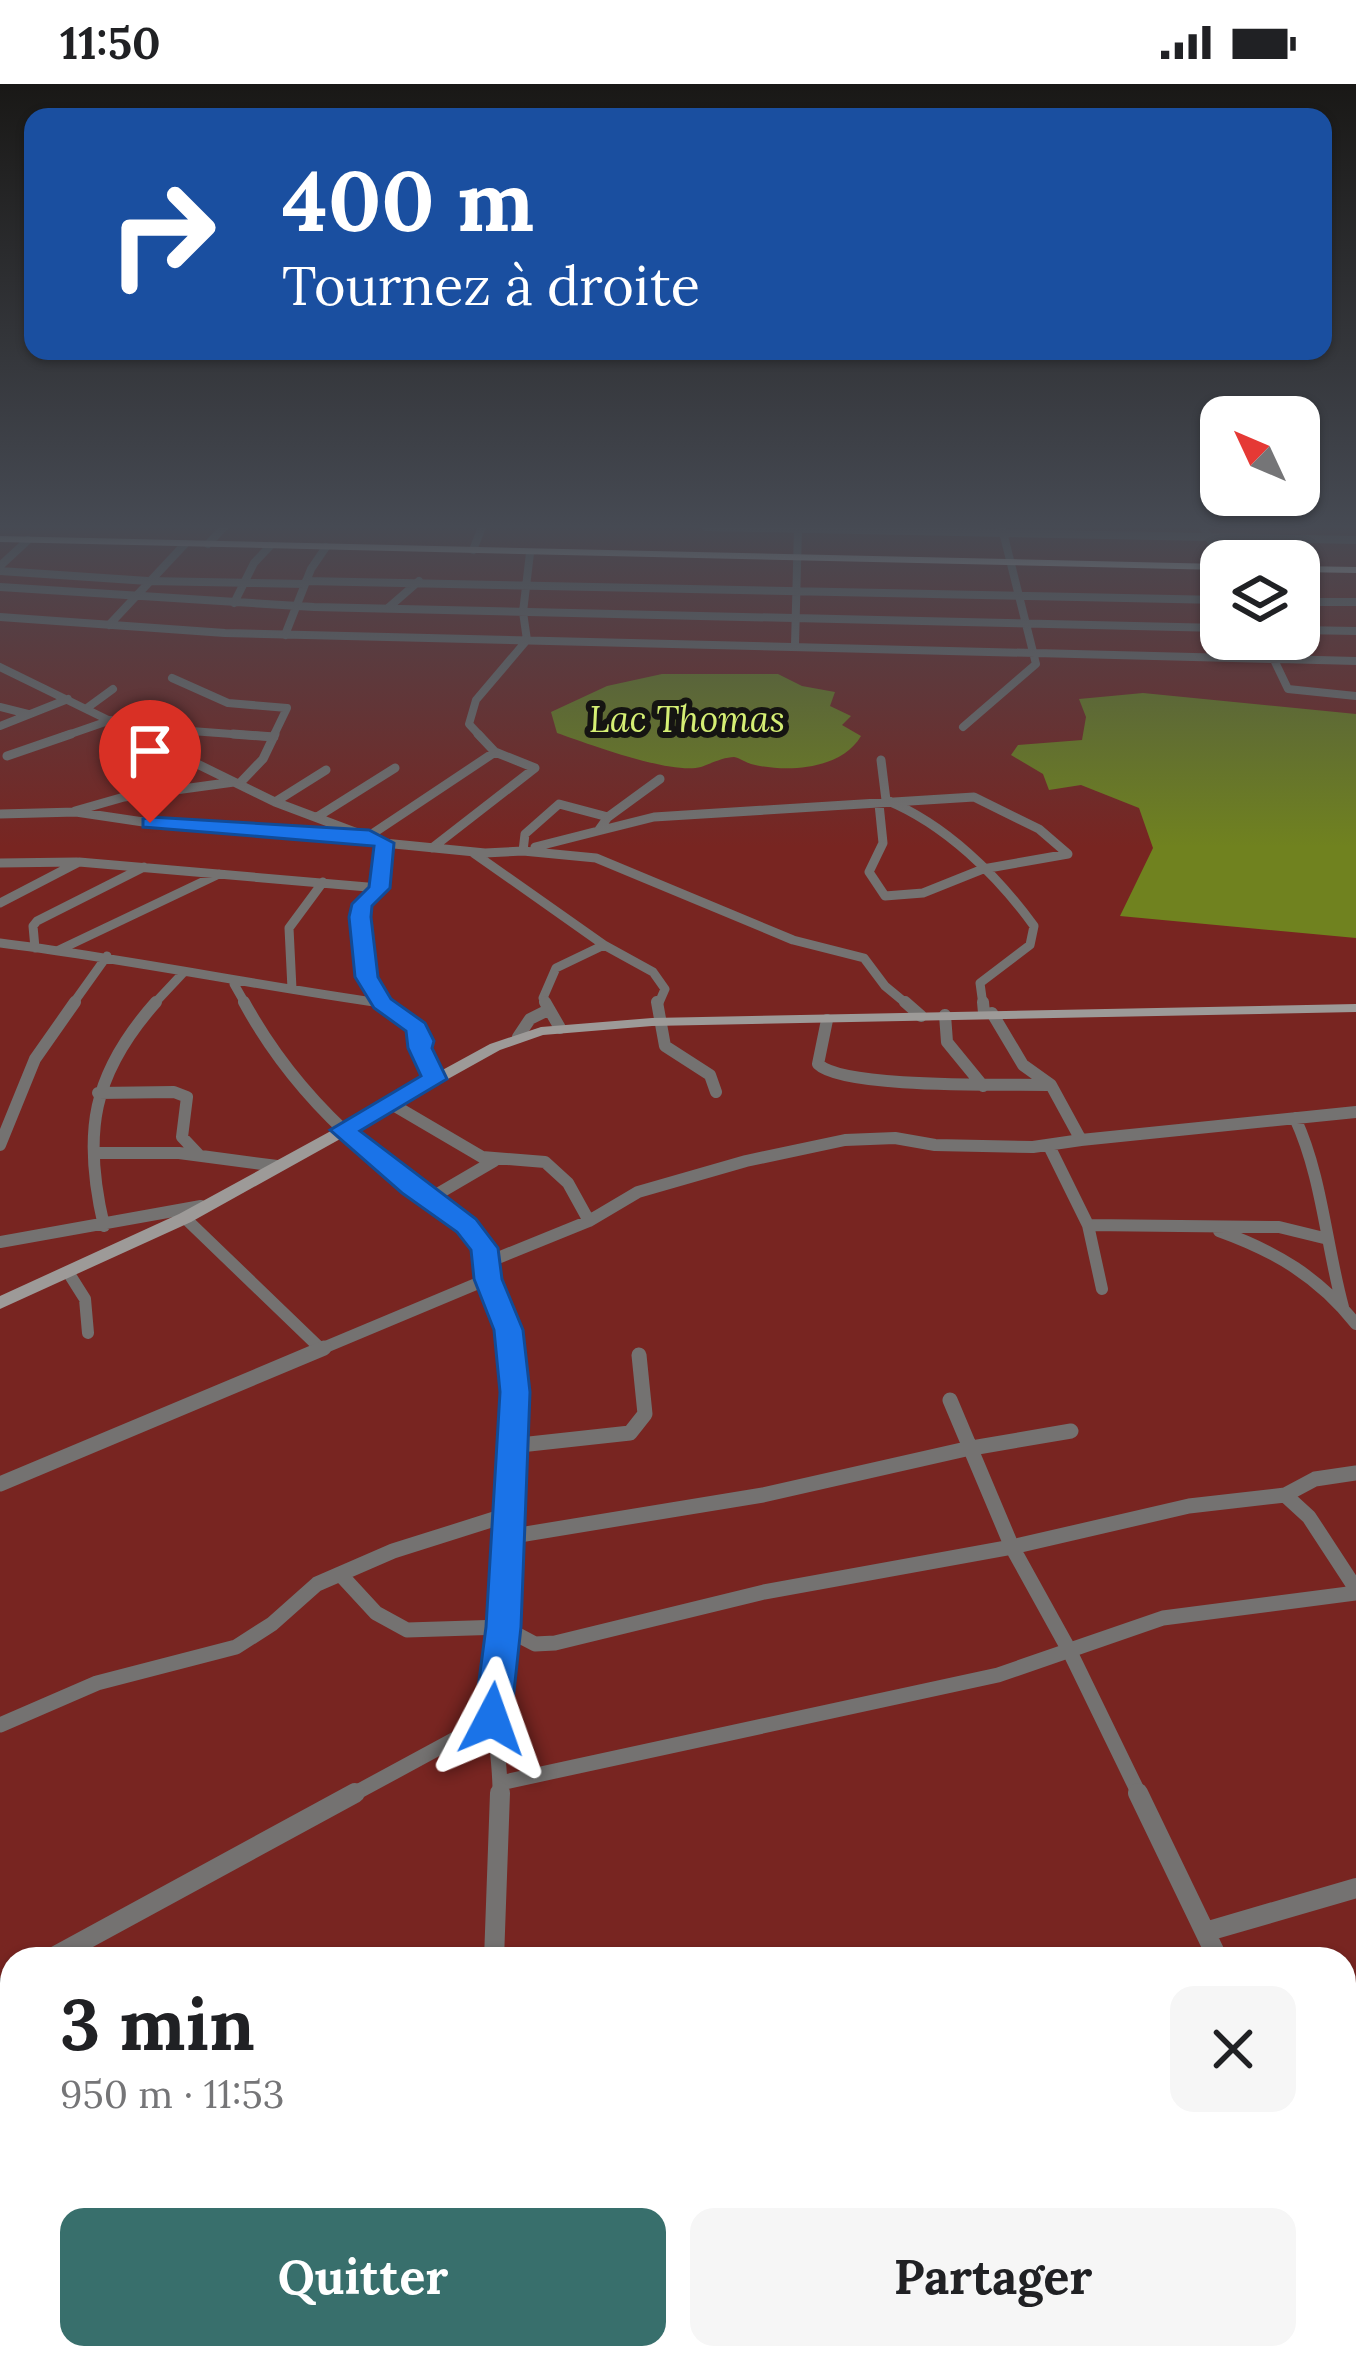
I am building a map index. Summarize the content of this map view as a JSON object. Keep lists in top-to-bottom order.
{
  "water": ["Lac Thomas"],
  "north": "top left",
  "page": {
    "status": "11:50",
    "turn": ["400 m", "Tournez à droite"],
    "heading": ["3 min", "950 m · 11:53"],
    "buttons": ["Quitter", "Partager"]
  }
}
